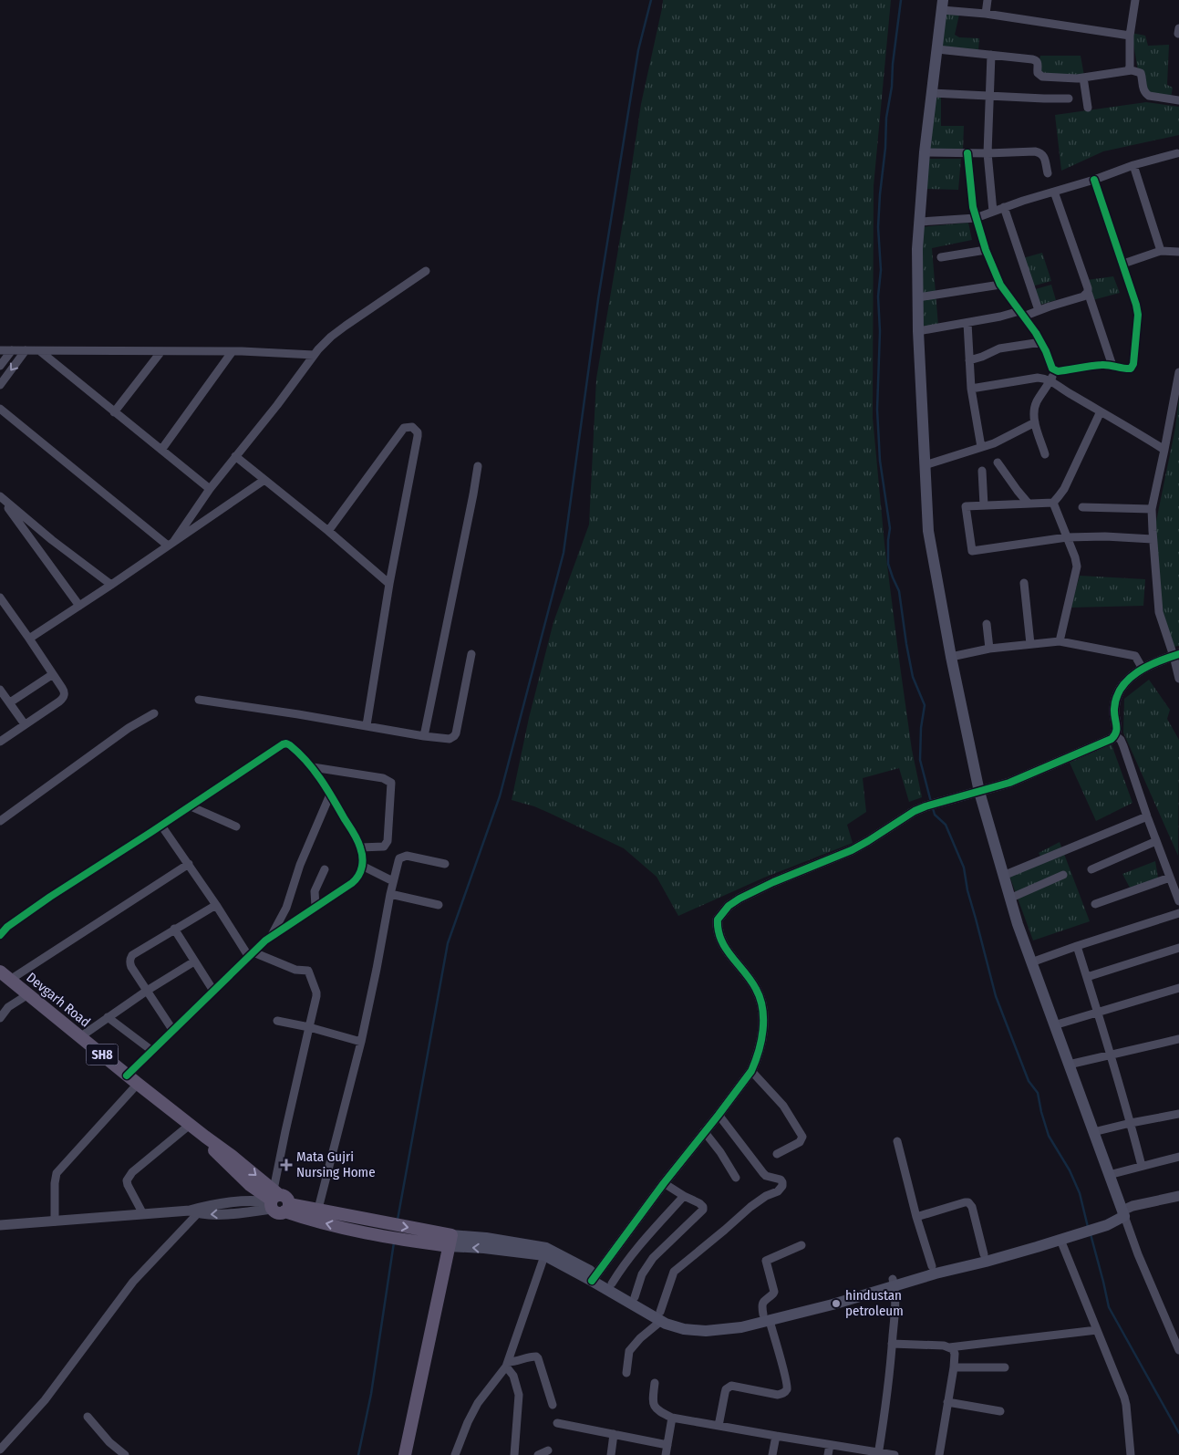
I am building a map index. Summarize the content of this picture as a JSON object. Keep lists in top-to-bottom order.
{
  "streets": {
    "main road": ["Devgarh Road", "SH8"]
  },
  "crossings": [
    ["Devgarh Road", "SH8"]
  ],
  "places": {
    "health": ["Mata Gujri Nursing Home"],
    "other": ["hindustan petroleum"]
  }
}
